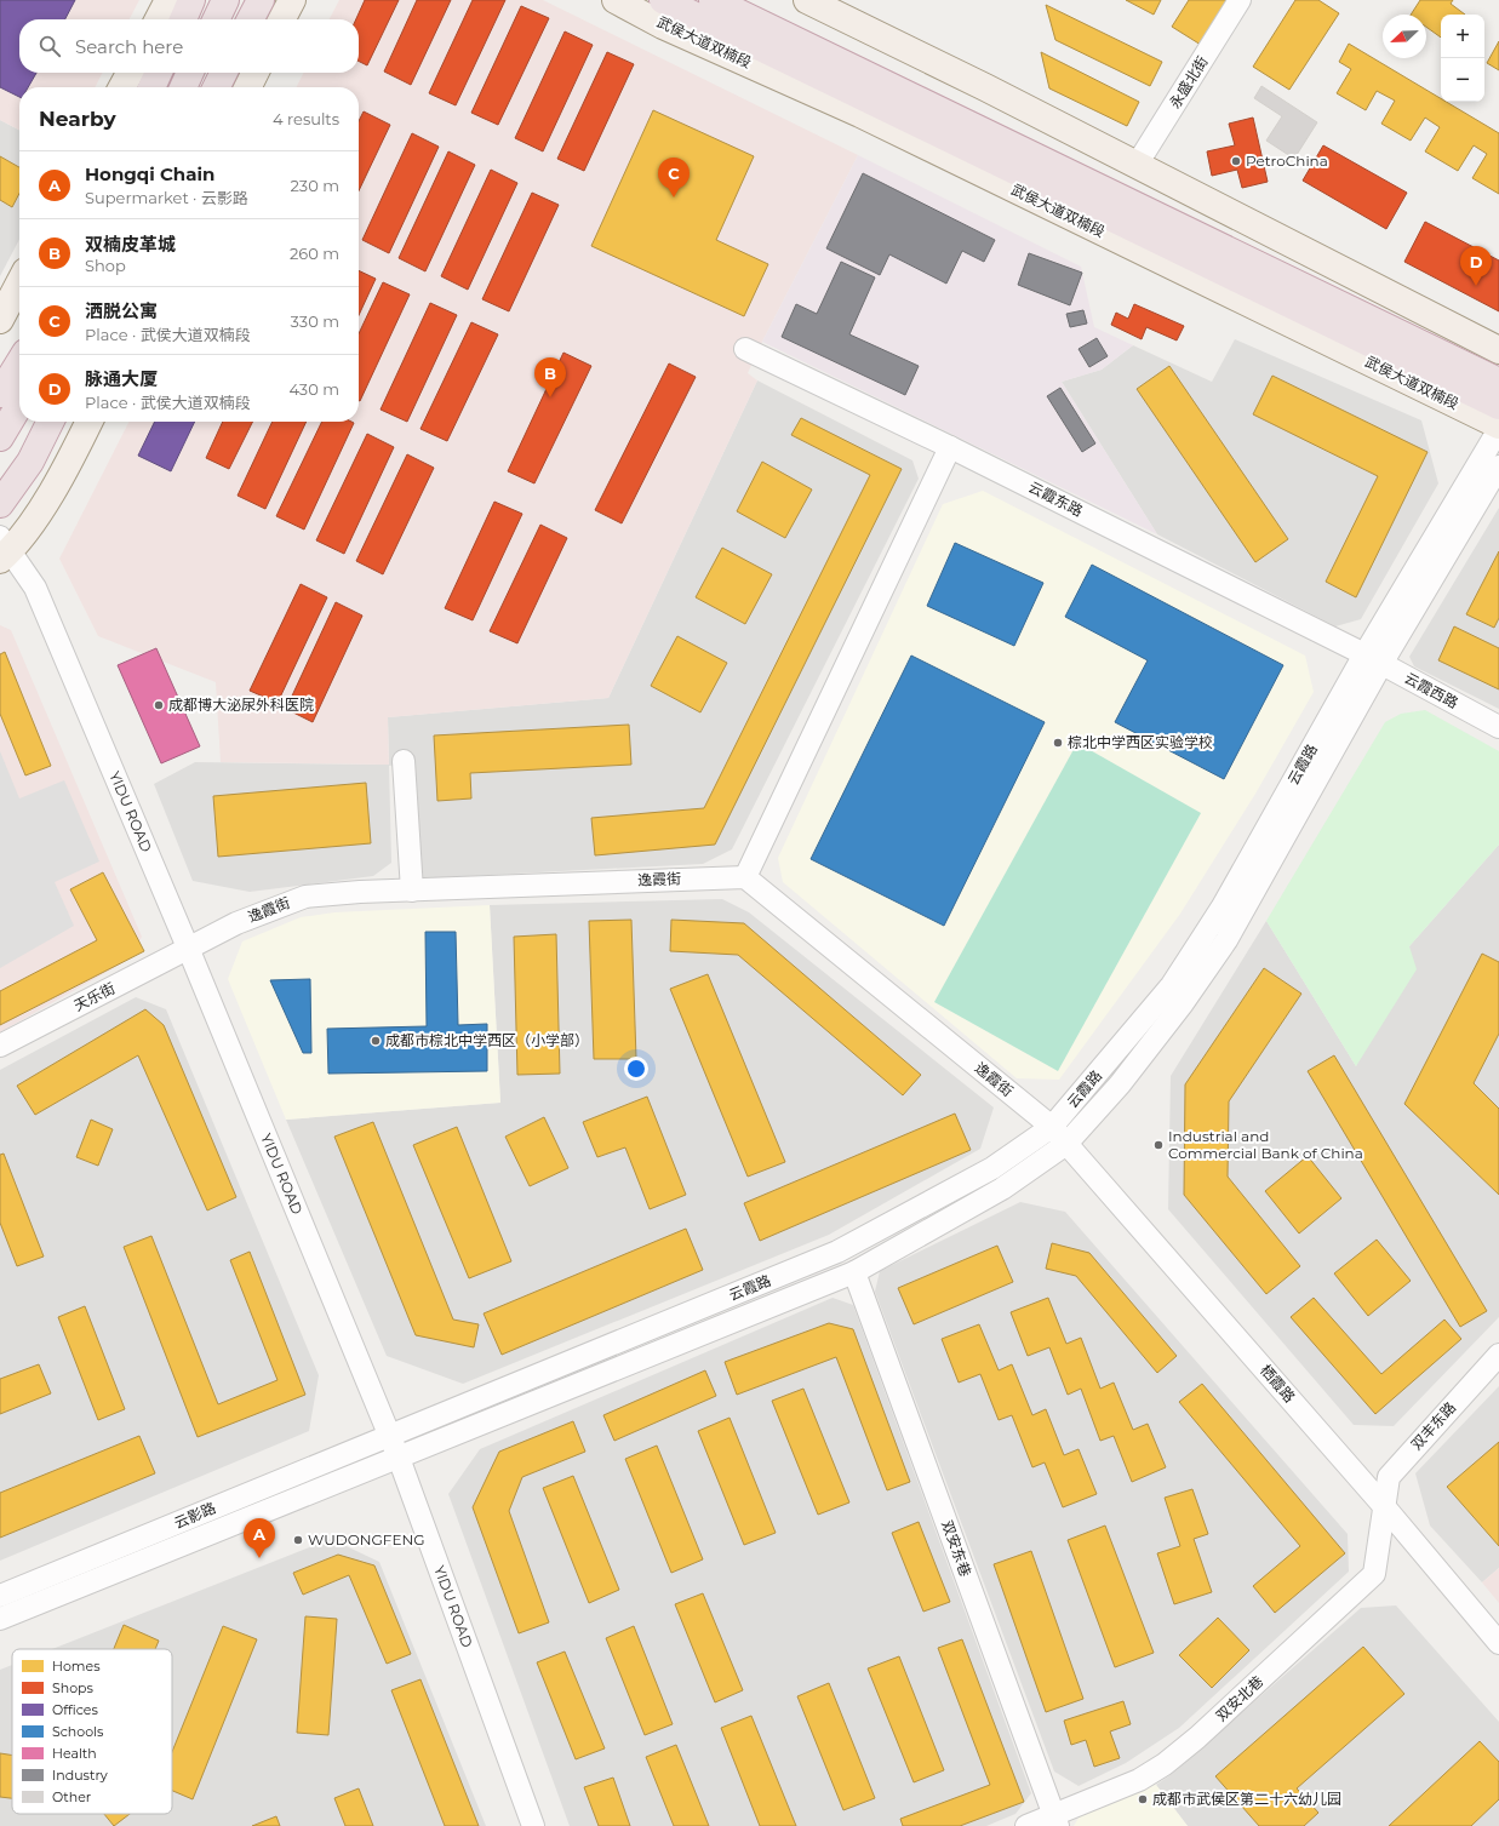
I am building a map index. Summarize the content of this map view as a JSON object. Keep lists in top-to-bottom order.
{
  "streets": {
    "main road": ["武侯大道双楠段"],
    "street": [
      "永盛北街",
      "云霞东路",
      "云霞西路",
      "云霞路",
      "YIDU ROAD",
      "逸霞街",
      "天乐街",
      "栖霞路",
      "双丰东路",
      "云影路",
      "双安东巷",
      "双安北巷"
    ]
  },
  "crossings": [
    ["云霞东路", "云霞西路"],
    ["云霞东路", "云霞路"],
    ["云霞西路", "云霞路"],
    ["云霞路", "YIDU ROAD"],
    ["云霞路", "逸霞街"],
    ["云霞路", "栖霞路"],
    ["云霞路", "云影路"],
    ["YIDU ROAD", "逸霞街"],
    ["YIDU ROAD", "天乐街"],
    ["YIDU ROAD", "云影路"],
    ["逸霞街", "天乐街"],
    ["逸霞街", "栖霞路"],
    ["栖霞路", "双丰东路"],
    ["栖霞路", "双安北巷"],
    ["双丰东路", "双安北巷"],
    ["双安东巷", "双安北巷"]
  ],
  "places": [
    "PetroChina",
    "成都博大泌尿外科医院",
    "棕北中学西区实验学校",
    "成都市棕北中学西区（小学部）",
    "Industrial and Commercial Bank of China",
    "WUDONGFENG",
    "成都市武侯区第二十六幼儿园"
  ],
  "legend": [
    "Homes",
    "Shops",
    "Offices",
    "Schools",
    "Health",
    "Industry",
    "Other"
  ],
  "north": "bottom left",
  "page": {
    "map_buttons": ["+", "−"],
    "search": "Search here",
    "heading": ["Nearby", "4 results"],
    "list": [
      {
        "mark": "A",
        "name": "Hongqi Chain",
        "note": "Supermarket · 云影路",
        "value": "230 m"
      },
      {
        "mark": "B",
        "name": "双楠皮革城",
        "note": "Shop",
        "value": "260 m"
      },
      {
        "mark": "C",
        "name": "洒脱公寓",
        "note": "Place · 武侯大道双楠段",
        "value": "330 m"
      },
      {
        "mark": "D",
        "name": "脉通大厦",
        "note": "Place · 武侯大道双楠段",
        "value": "430 m"
      }
    ],
    "pins": [
      "C",
      "D",
      "B",
      "A"
    ]
  }
}
